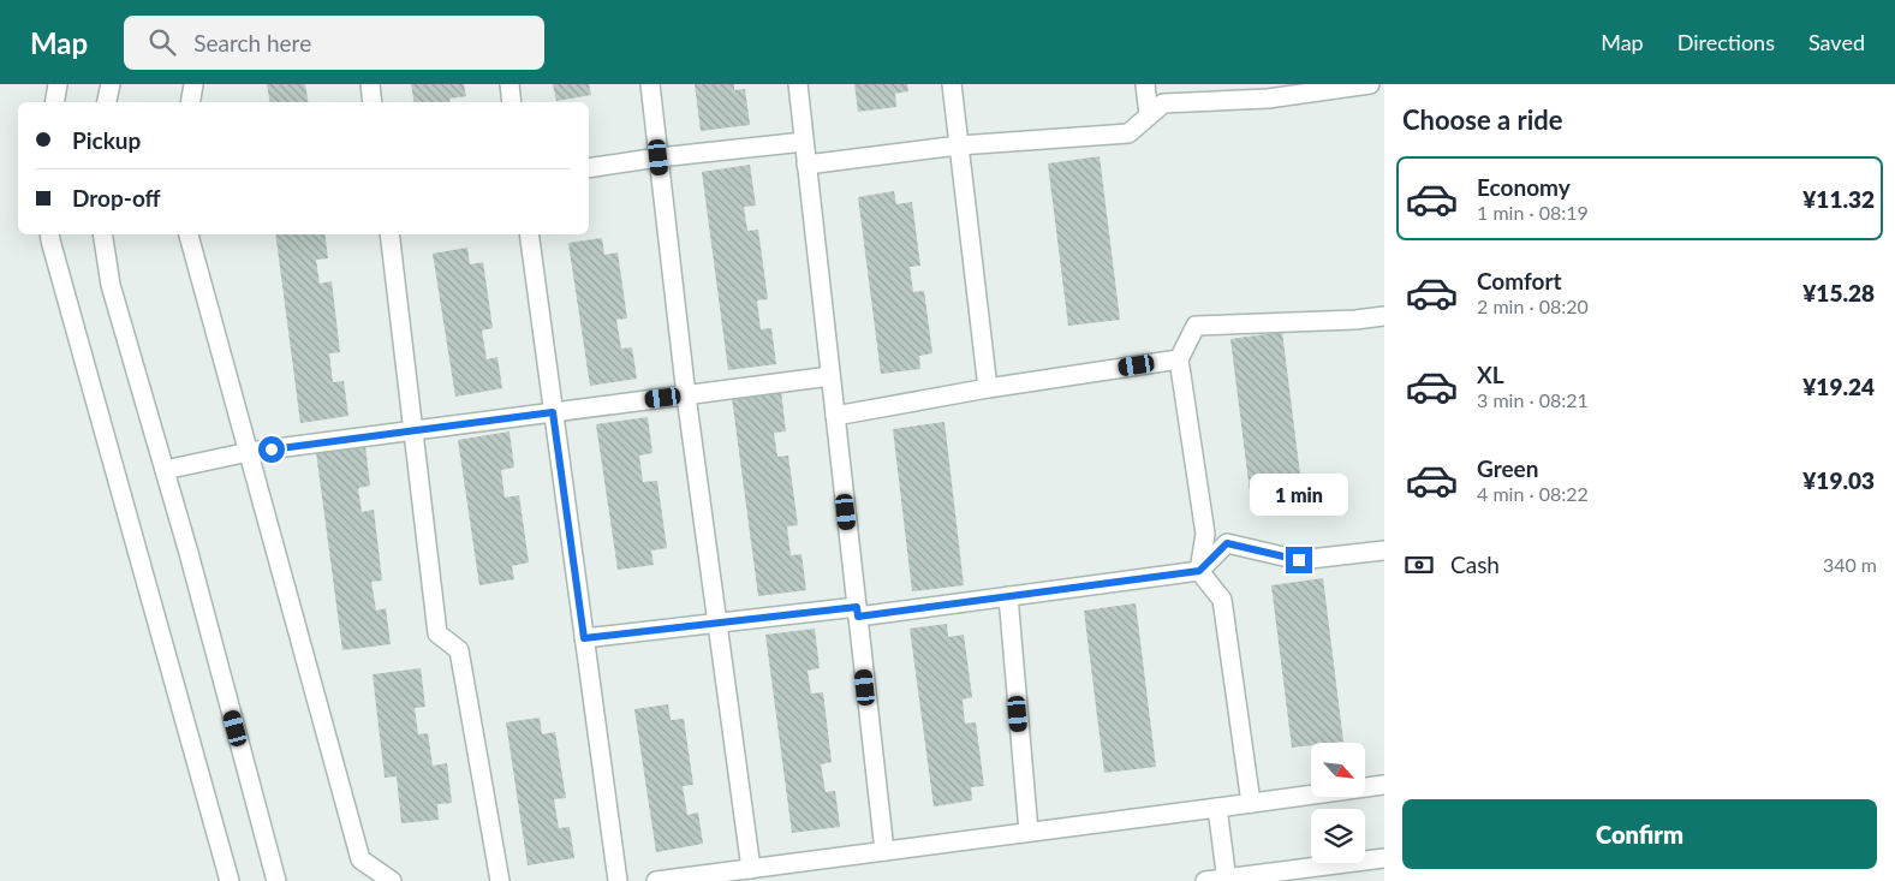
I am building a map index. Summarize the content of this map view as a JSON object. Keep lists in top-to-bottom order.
{
  "north": "bottom right",
  "page": {
    "header": "Map",
    "search": "Search here",
    "nav": ["Map", "Directions", "Saved"],
    "heading": "Choose a ride",
    "banner": ["Pickup", "Drop-off"],
    "list": [
      {
        "name": "Economy",
        "note": "1 min · 08:19",
        "value": "¥11.32"
      },
      {
        "name": "Comfort",
        "note": "2 min · 08:20",
        "value": "¥15.28"
      },
      {
        "name": "XL",
        "note": "3 min · 08:21",
        "value": "¥19.24"
      },
      {
        "name": "Green",
        "note": "4 min · 08:22",
        "value": "¥19.03"
      }
    ],
    "bubble": "1 min",
    "pay": ["Cash", "340 m"],
    "buttons": "Confirm"
  }
}
